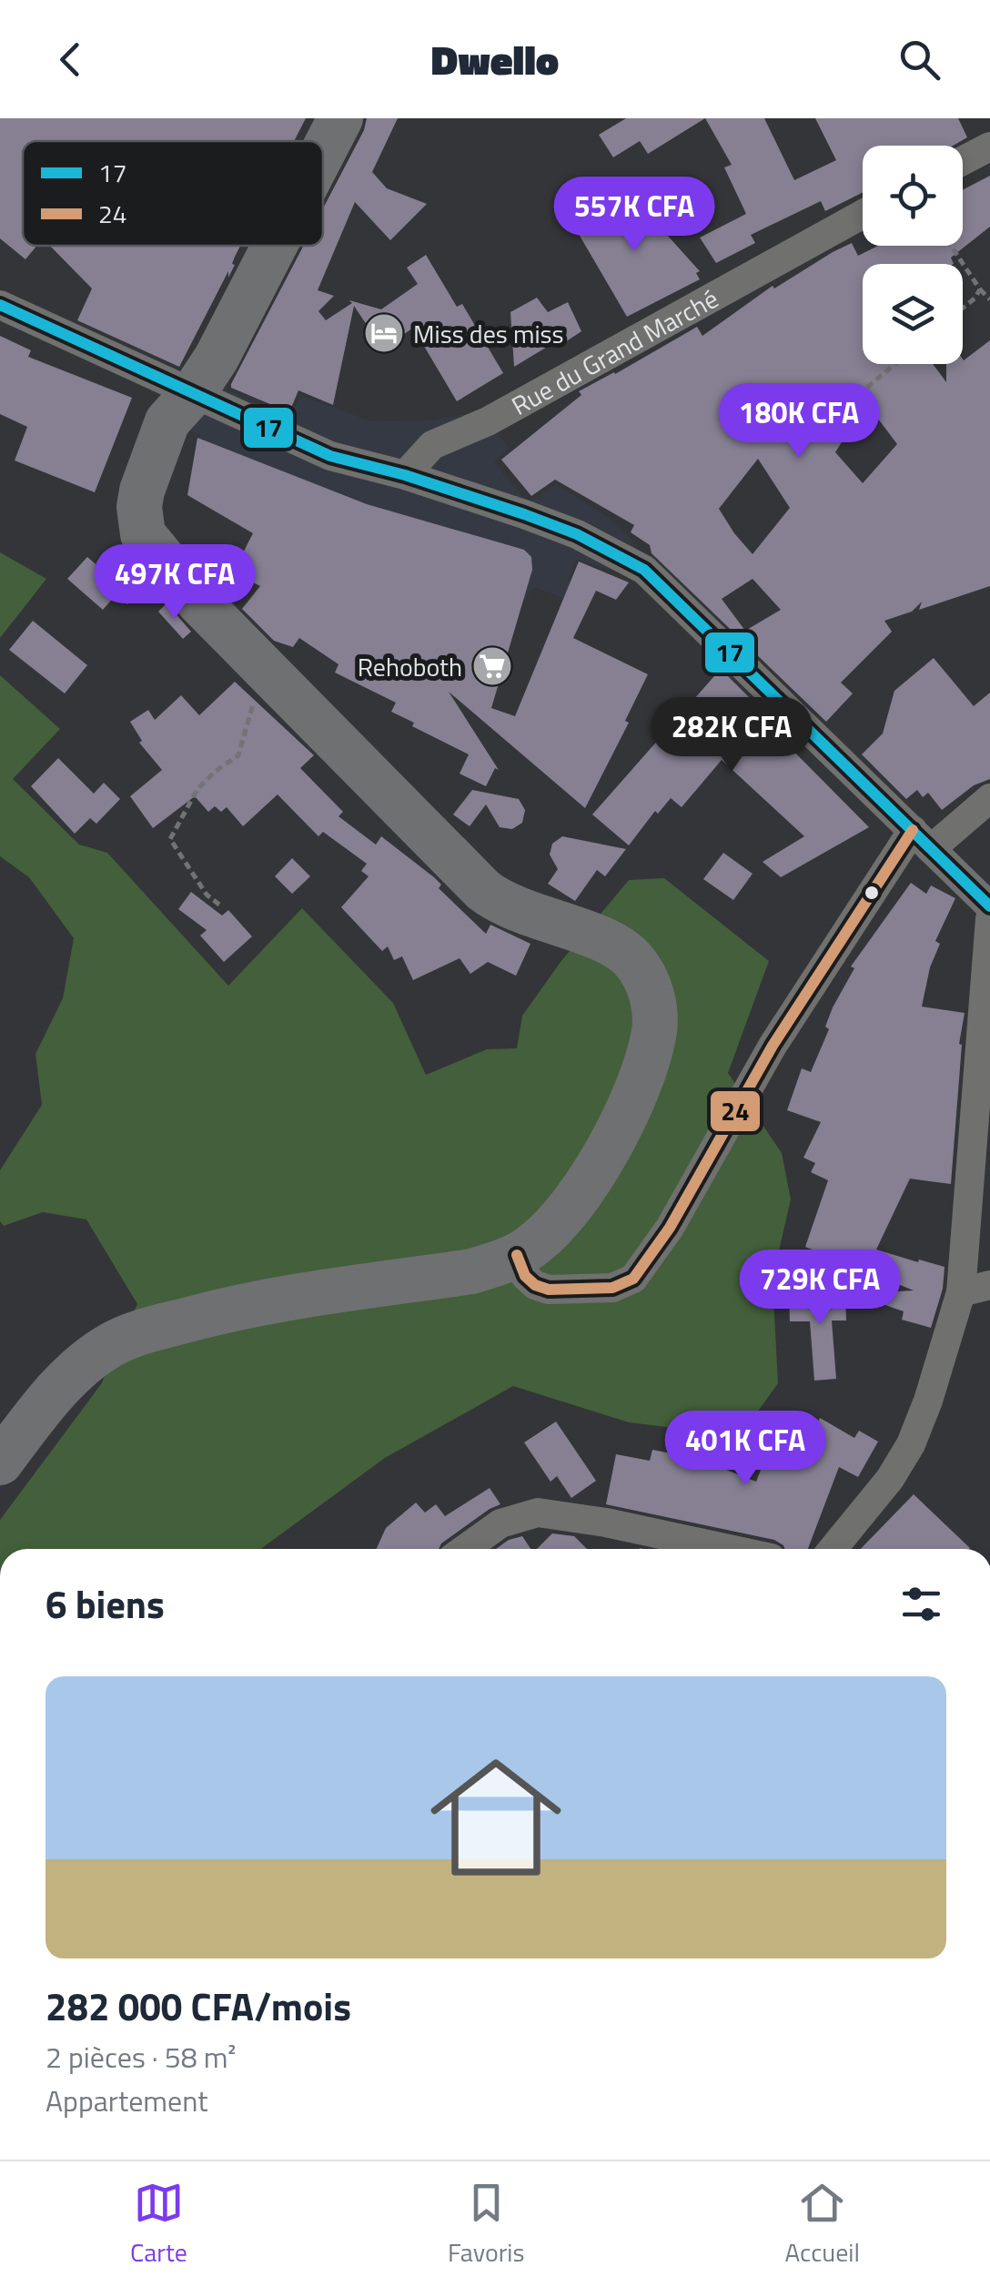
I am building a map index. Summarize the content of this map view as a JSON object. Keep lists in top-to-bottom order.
{
  "streets": {
    "street": ["Rue du Grand Marché"]
  },
  "places": {
    "hotel": ["Miss des miss"],
    "supermarket": ["Rehoboth"]
  },
  "lines": ["transit line 17", "transit line 24"],
  "legend": ["17", "24"],
  "page": {
    "header": "Dwello",
    "price": [
      "557K CFA",
      "180K CFA",
      "497K CFA",
      "282K CFA",
      "729K CFA",
      "401K CFA"
    ],
    "heading": "6 biens",
    "list": [
      {
        "name": "282 000 CFA/mois",
        "note": "2 pièces · 58 m² · Appartement"
      }
    ],
    "tabs": ["Carte", "Favoris", "Accueil"]
  }
}
